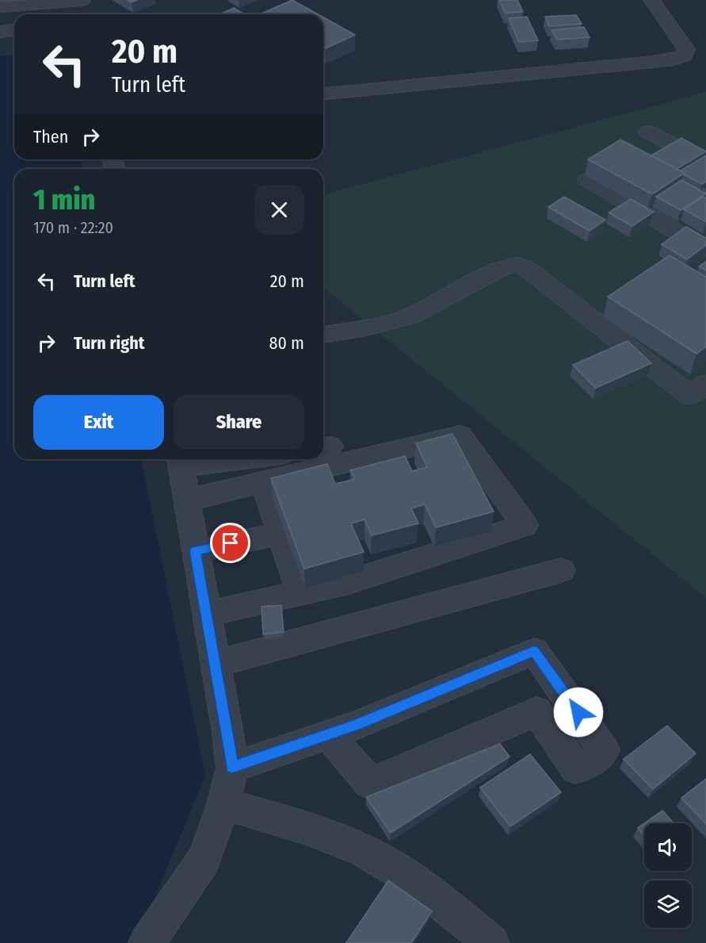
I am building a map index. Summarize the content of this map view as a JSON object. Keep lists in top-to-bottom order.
{
  "page": {
    "turn": ["20 m", "Turn left"],
    "then": "Then",
    "heading": ["1 min", "170 m · 22:20"],
    "list": [
      {
        "name": "Turn left",
        "value": "20 m"
      },
      {
        "name": "Turn right",
        "value": "80 m"
      }
    ],
    "buttons": ["Exit", "Share"]
  }
}
